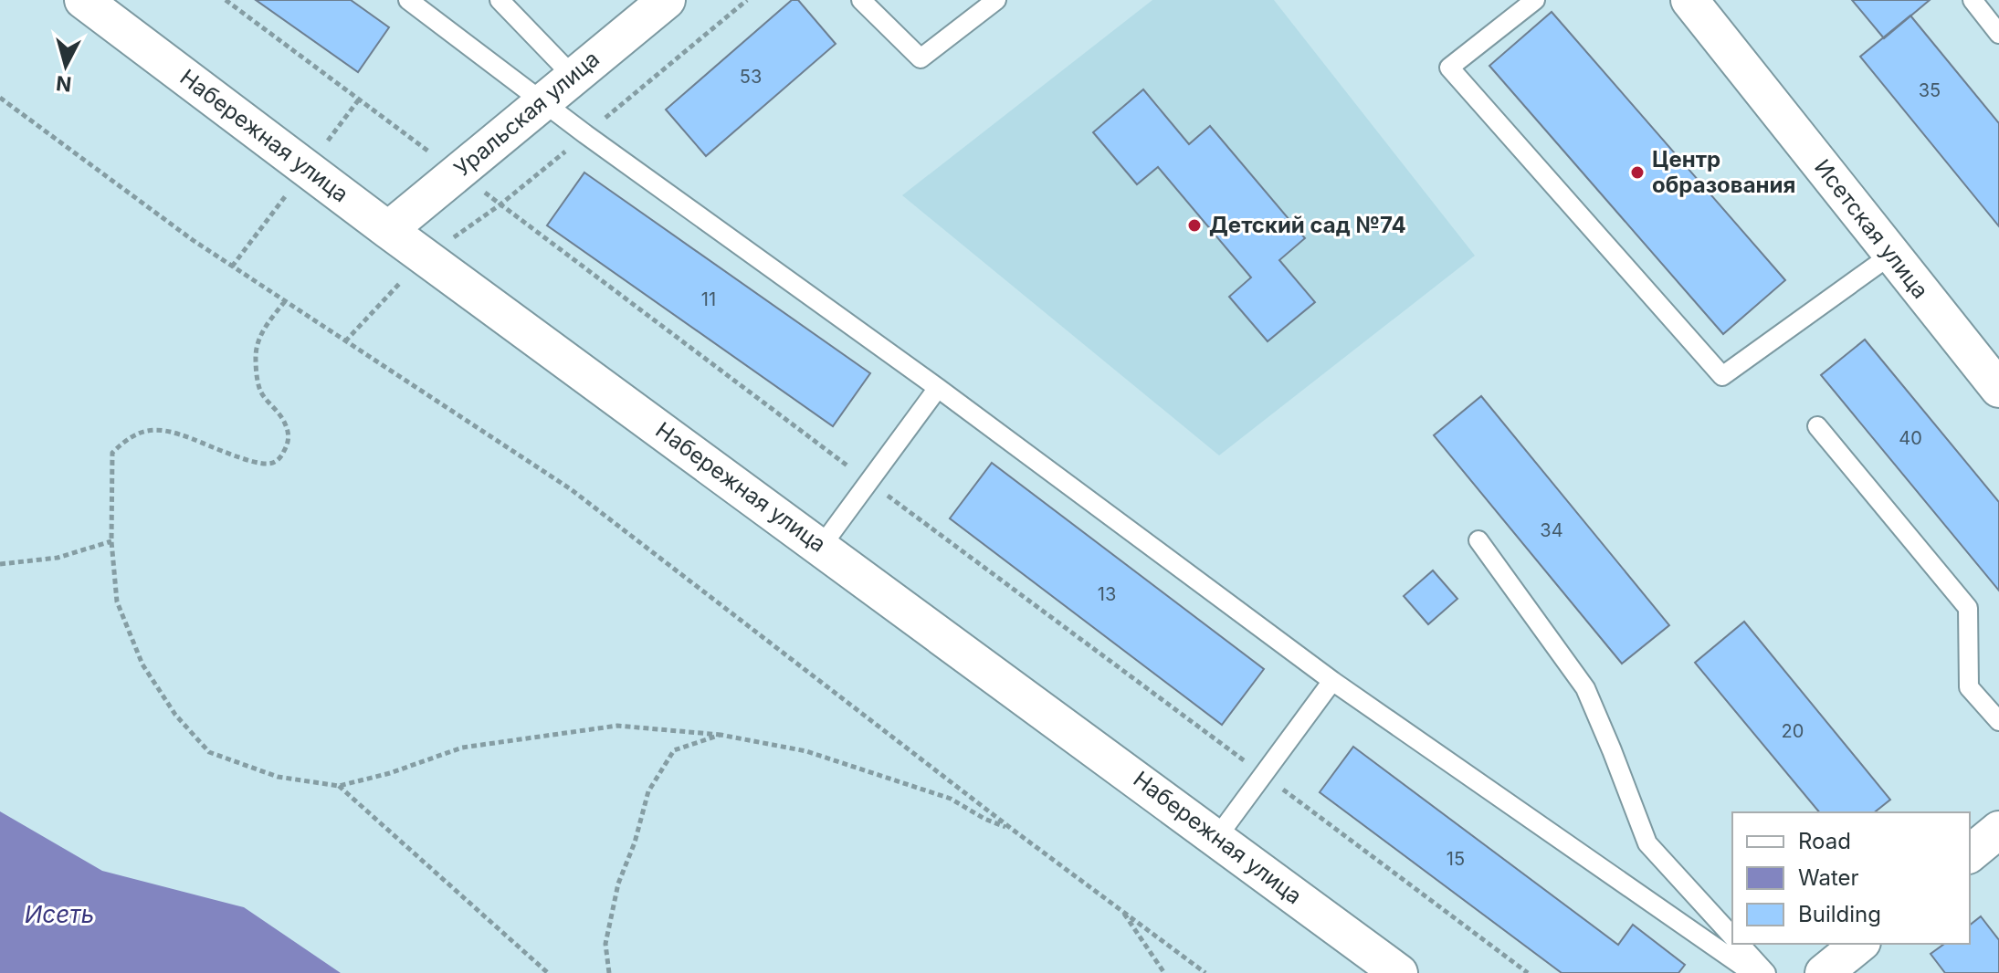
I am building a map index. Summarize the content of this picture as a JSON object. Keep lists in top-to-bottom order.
{
  "streets": {
    "street": ["Уральская улица", "Набережная улица", "Исетская улица"]
  },
  "crossings": [
    ["Уральская улица", "Набережная улица"]
  ],
  "water": ["Исеть"],
  "places": ["Центр образования", "Детский сад №74"],
  "house_numbers": [
    "53",
    "35",
    "11",
    "40",
    "34",
    "13",
    "20",
    "15"
  ],
  "legend": ["Road", "Water", "Building"],
  "north": "bottom"
}
